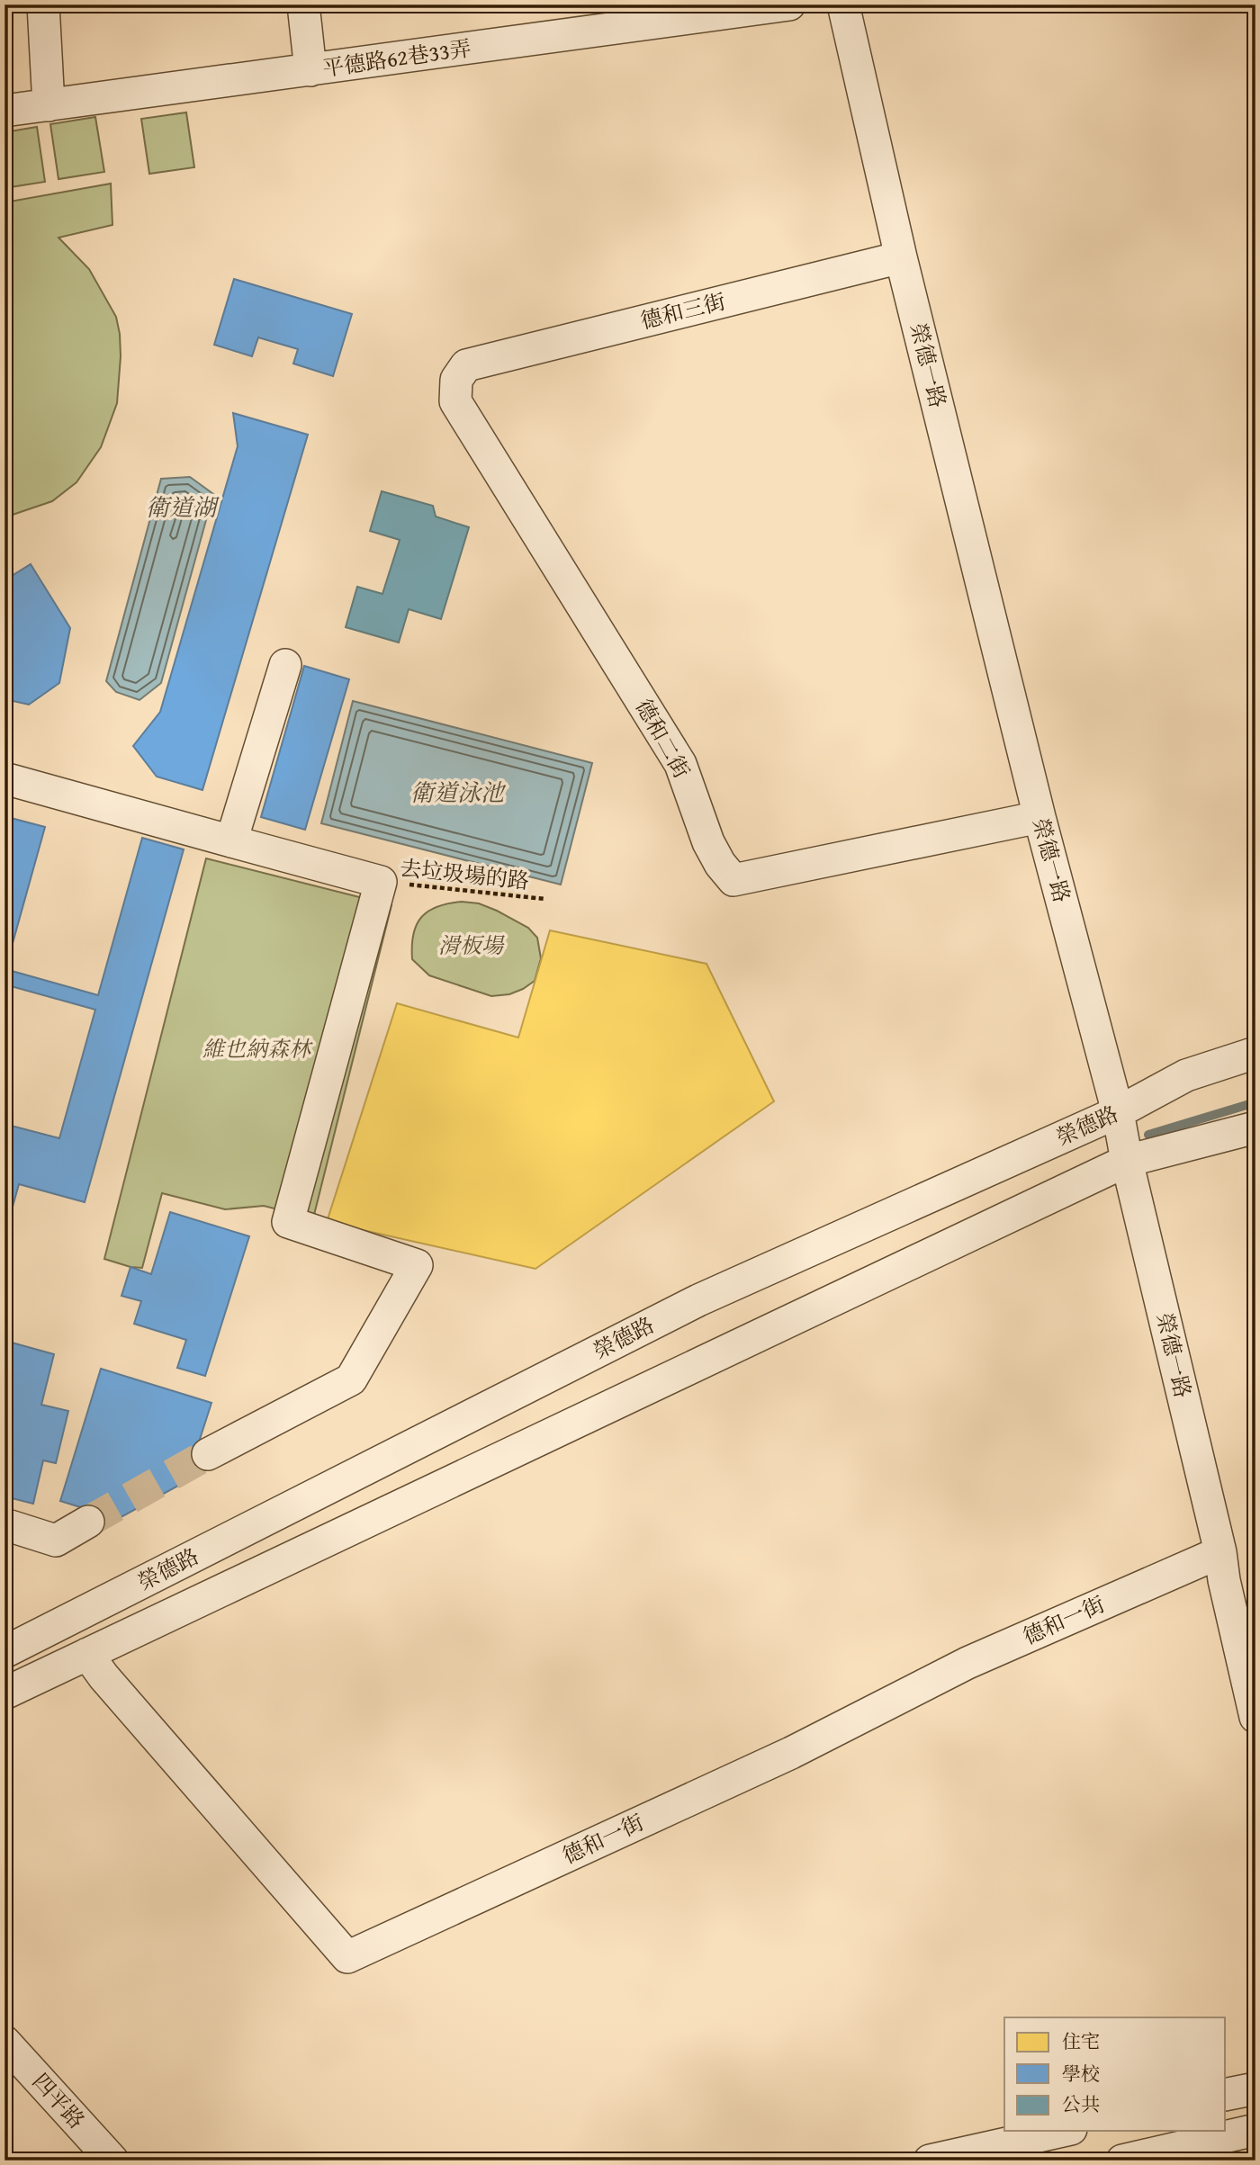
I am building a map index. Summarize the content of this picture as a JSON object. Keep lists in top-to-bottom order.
{
  "streets": {
    "street": [
      "平德路62巷33弄",
      "德和三街",
      "榮德一路",
      "德和二街",
      "榮德路",
      "德和一街",
      "四平路"
    ],
    "path": ["去垃圾場的路"]
  },
  "crossings": [
    ["德和三街", "榮德一路"],
    ["德和三街", "德和二街"],
    ["榮德一路", "德和二街"],
    ["榮德一路", "榮德路"],
    ["榮德一路", "德和一街"],
    ["榮德路", "德和一街"]
  ],
  "water": ["衛道湖", "衛道泳池"],
  "parks": ["滑板場", "維也納森林"],
  "legend": ["住宅", "學校", "公共"]
}
